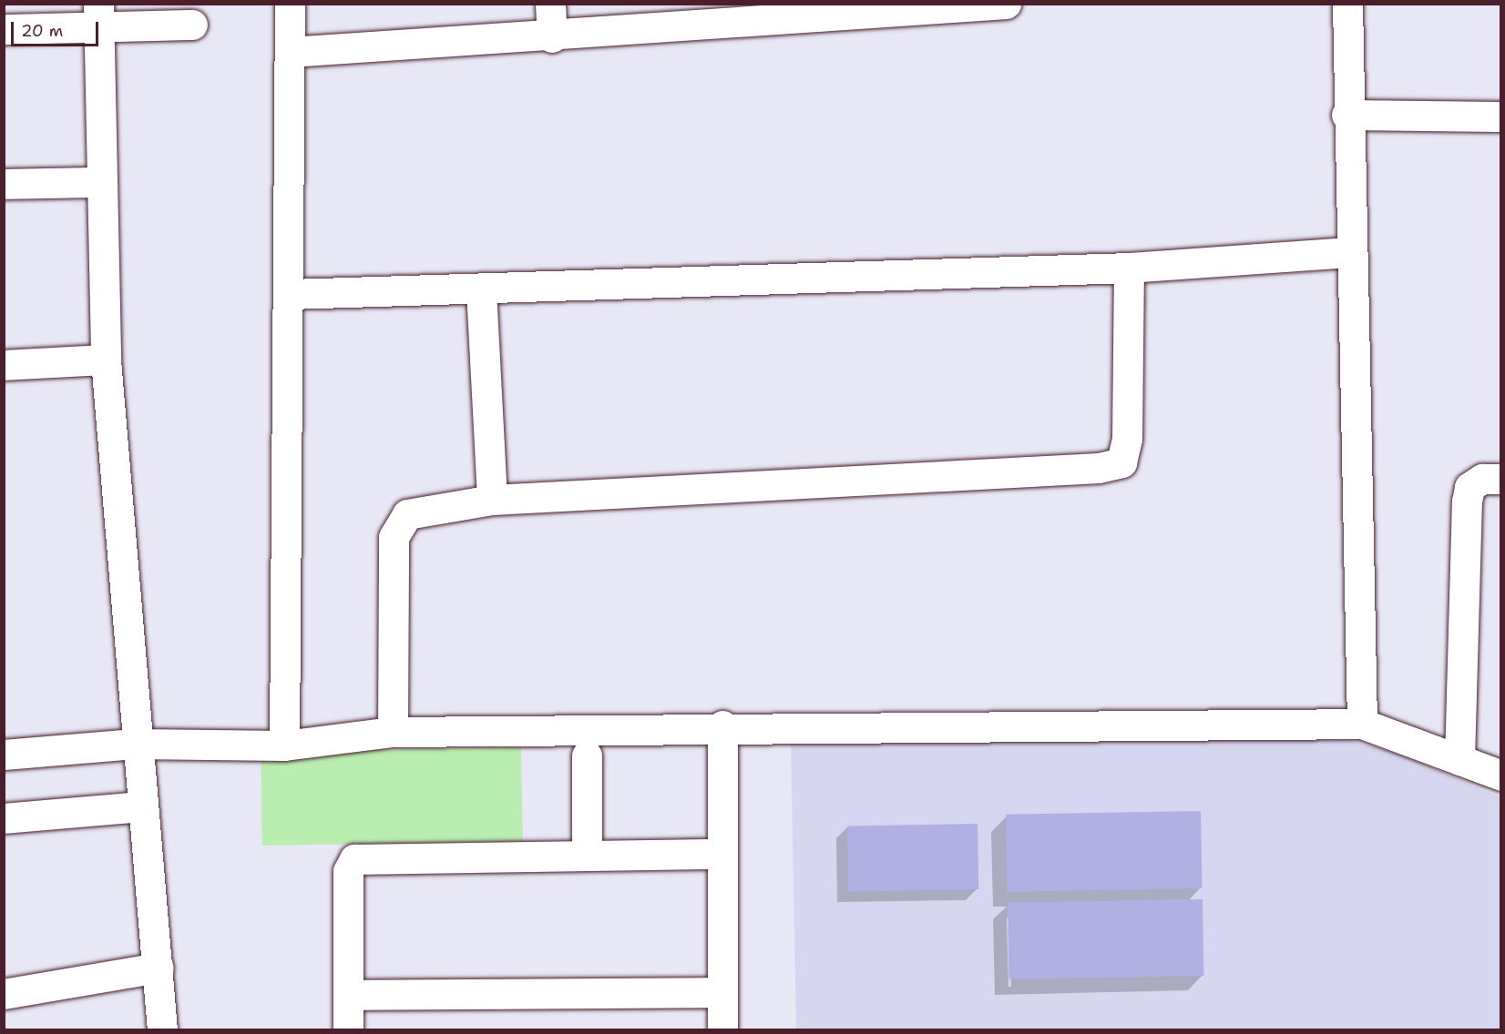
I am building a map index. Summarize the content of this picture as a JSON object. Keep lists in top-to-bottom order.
{
  "scale_bar": "20 m"
}
